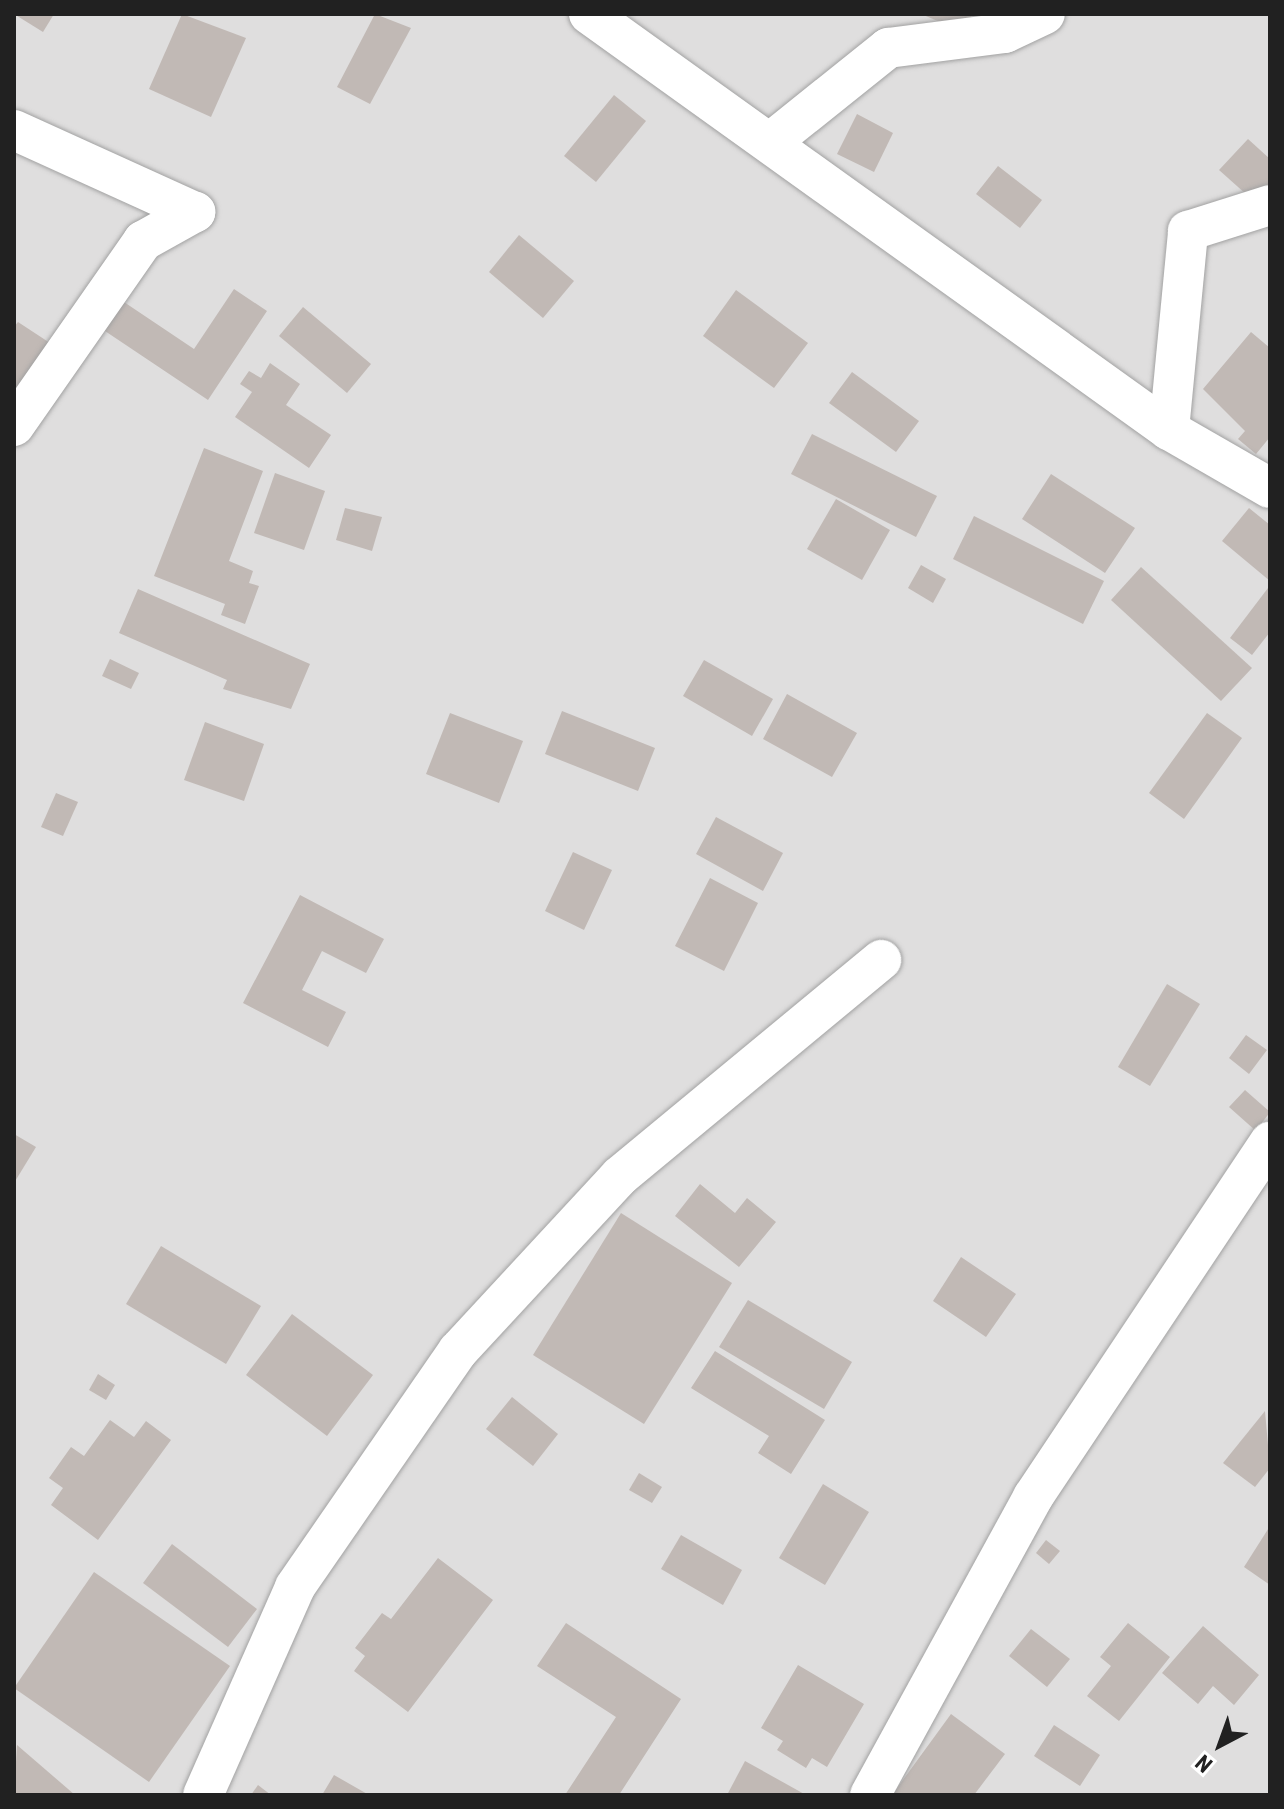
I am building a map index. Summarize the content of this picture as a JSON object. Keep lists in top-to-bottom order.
{
  "north": "bottom left"
}
